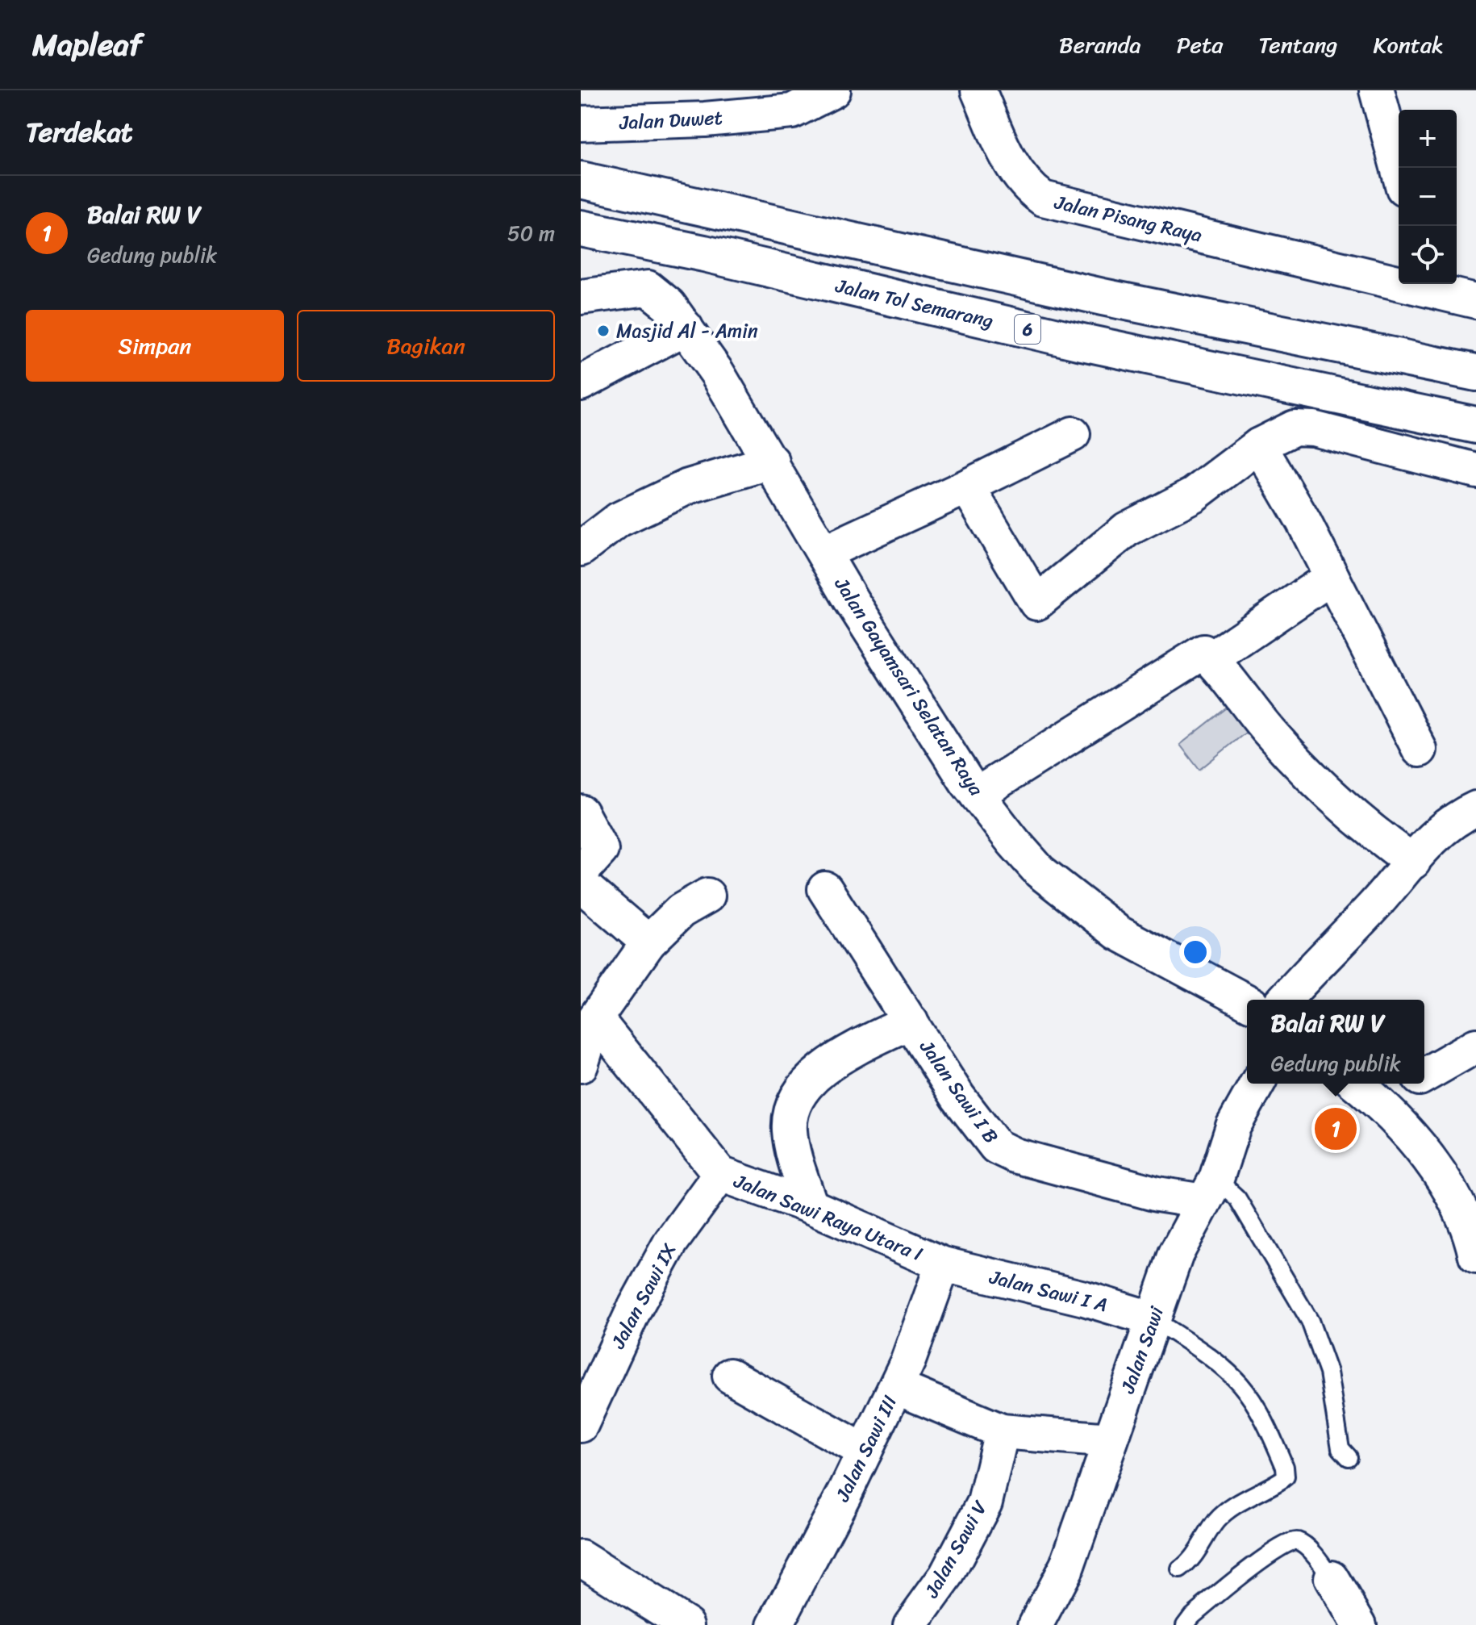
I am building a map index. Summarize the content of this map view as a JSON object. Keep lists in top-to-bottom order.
{
  "streets": {
    "highway": ["Jalan Tol Semarang", "6"],
    "street": [
      "Jalan Duwet",
      "Jalan Pisang Raya",
      "Jalan Gayamsari Selatan Raya",
      "Jalan Sawi I B",
      "Jalan Sawi Raya Utara I",
      "Jalan Sawi I A",
      "Jalan Sawi IX",
      "Jalan Sawi",
      "Jalan Sawi III",
      "Jalan Sawi V"
    ]
  },
  "crossings": [
    ["Jalan Sawi I B", "Jalan Sawi"],
    ["Jalan Sawi Raya Utara I", "Jalan Sawi I A"],
    ["Jalan Sawi Raya Utara I", "Jalan Sawi IX"],
    ["Jalan Sawi Raya Utara I", "Jalan Sawi III"],
    ["Jalan Sawi I A", "Jalan Sawi"],
    ["Jalan Sawi I A", "Jalan Sawi III"]
  ],
  "places": ["Masjid Al - Amin"],
  "page": {
    "header": "Mapleaf",
    "nav": [
      "Beranda",
      "Peta",
      "Tentang",
      "Kontak"
    ],
    "heading": "Terdekat",
    "map_buttons": ["+", "−"],
    "list": [
      {
        "mark": "1",
        "name": "Balai RW V",
        "note": "Gedung publik",
        "value": "50 m"
      }
    ],
    "buttons": ["Simpan", "Bagikan"],
    "popup": ["Balai RW V", "Gedung publik"],
    "pins": "1"
  }
}
